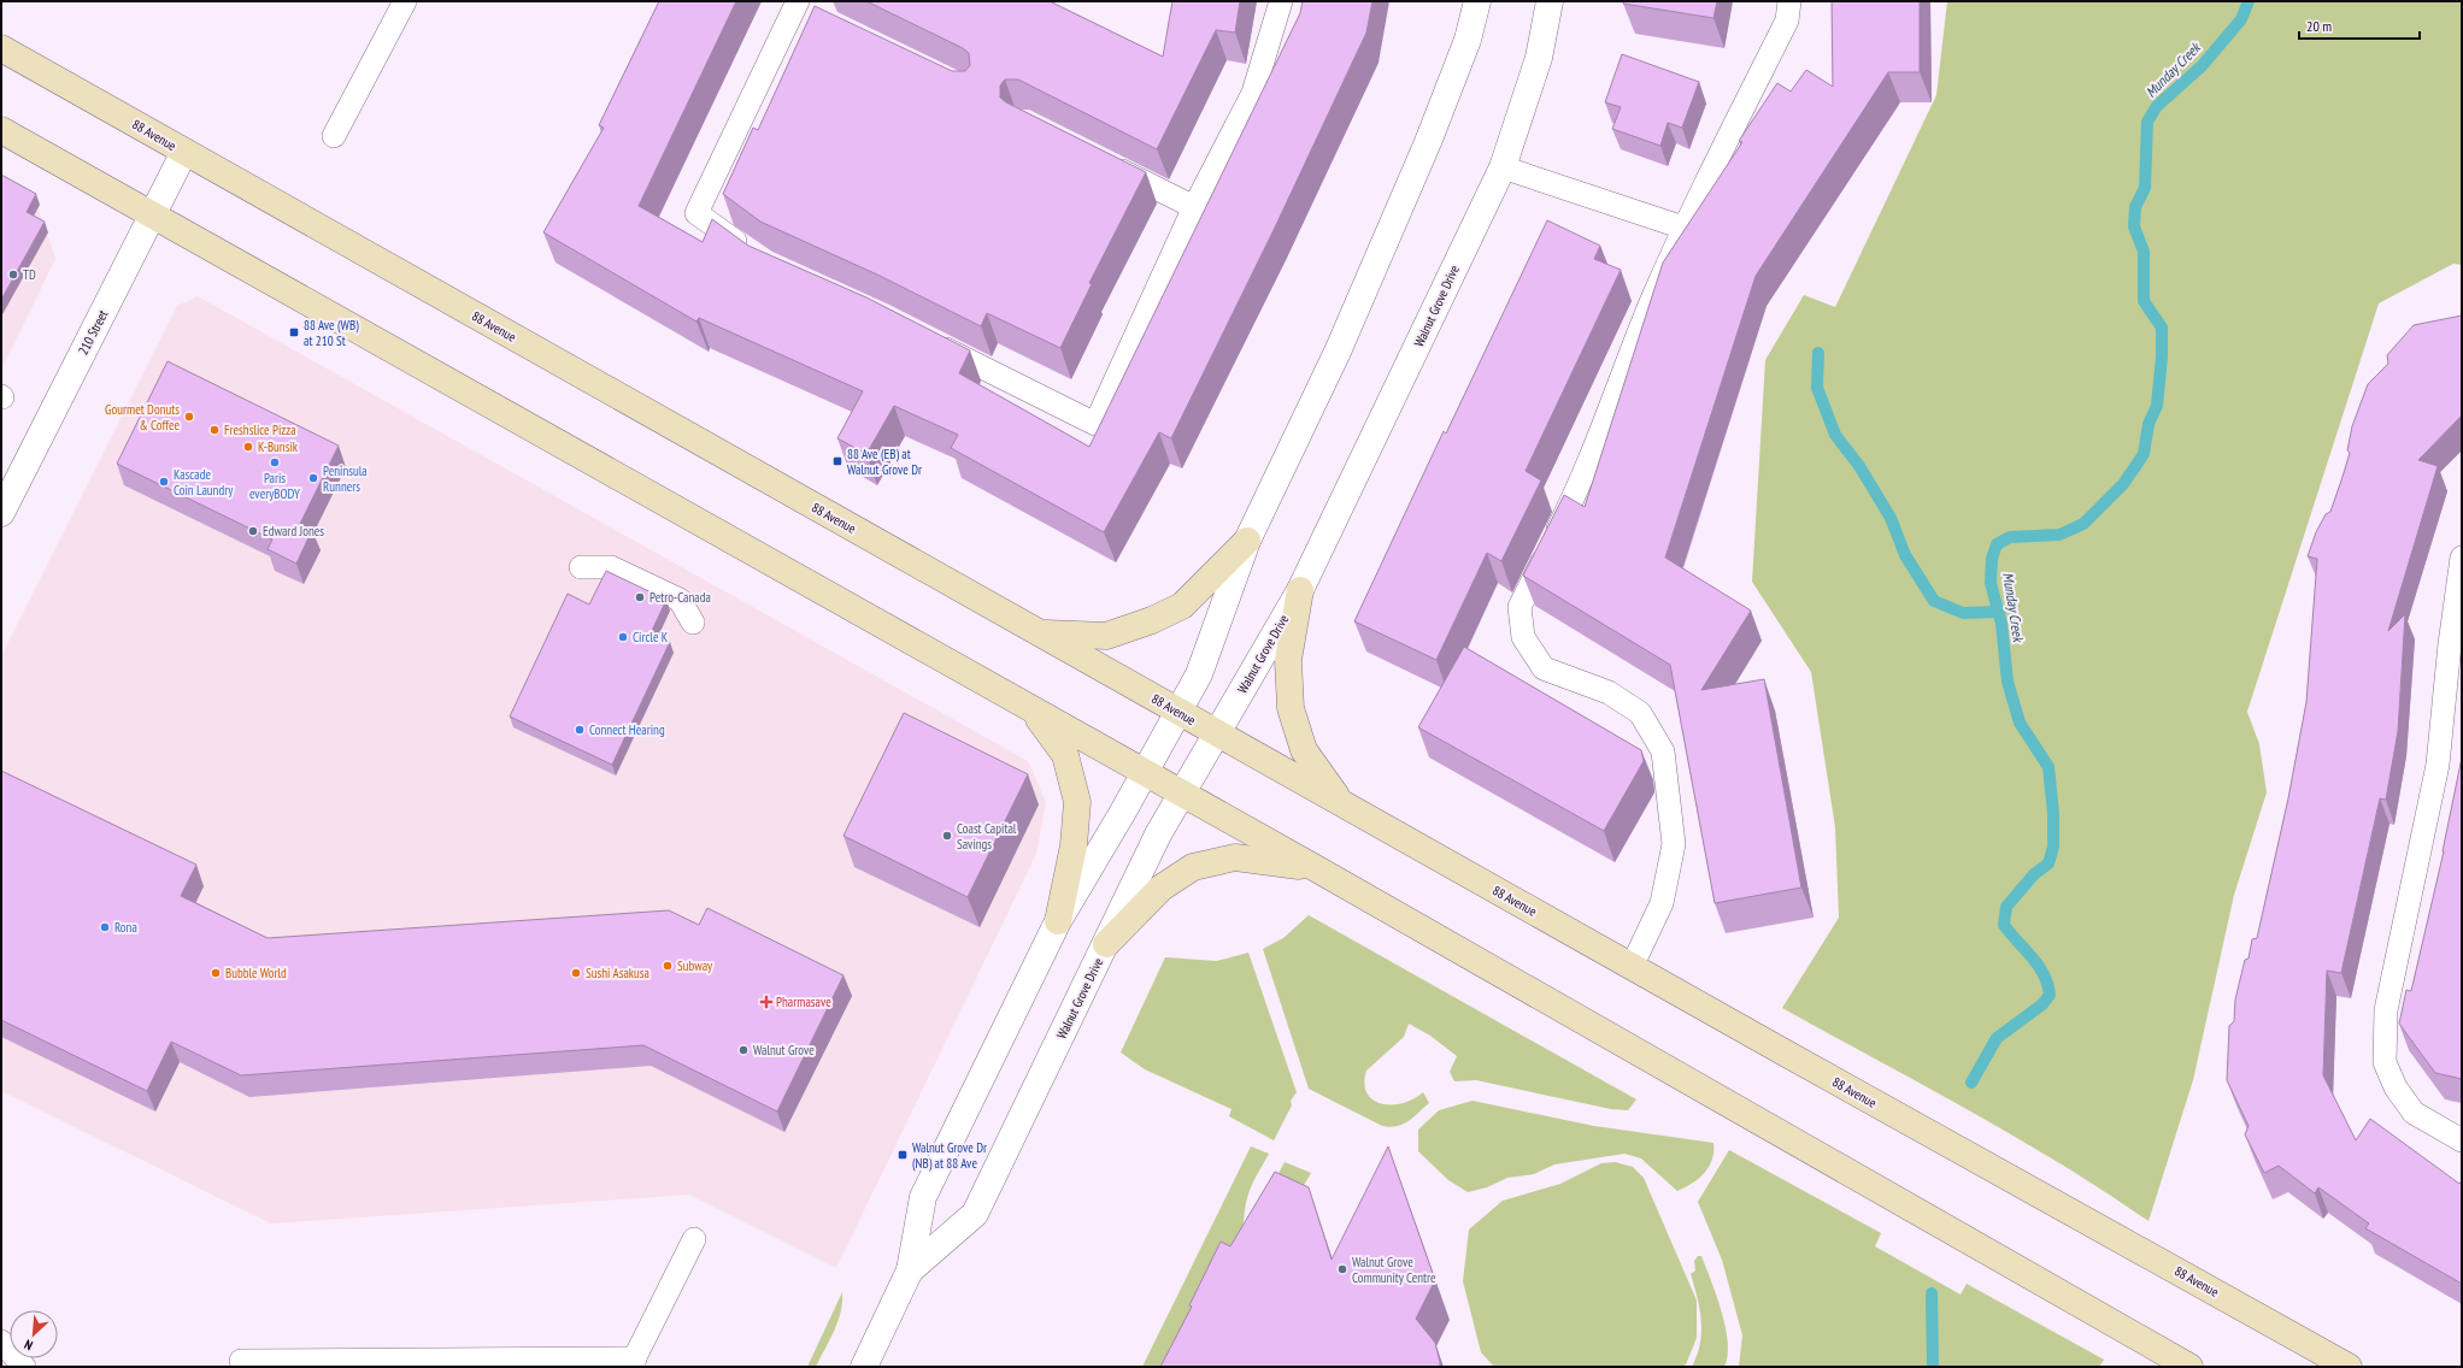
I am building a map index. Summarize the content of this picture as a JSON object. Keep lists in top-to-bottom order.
{
  "streets": {
    "main road": ["88 Avenue"],
    "street": ["Walnut Grove Drive", "210 Street"]
  },
  "crossings": [
    ["88 Avenue", "Walnut Grove Drive"],
    ["88 Avenue", "210 Street"]
  ],
  "water": ["Munday Creek"],
  "places": {
    "other": [
      "TD",
      "Gourmet Donuts & Coffee",
      "Freshslice Pizza",
      "K-Bunsik",
      "Paris everyBODY",
      "Peninsula Runners",
      "Kascade Coin Laundry",
      "Edward Jones",
      "Petro-Canada",
      "Circle K",
      "Connect Hearing",
      "Coast Capital Savings",
      "Rona",
      "Subway",
      "Bubble World",
      "Sushi Asakusa",
      "Walnut Grove",
      "Walnut Grove Community Centre"
    ],
    "transit": ["88 Ave (WB) at 210 St", "88 Ave (EB) at Walnut Grove Dr", "Walnut Grove Dr (NB) at 88 Ave"],
    "health": ["Pharmasave"]
  },
  "scale_bar": "20 m",
  "north": "bottom left"
}
